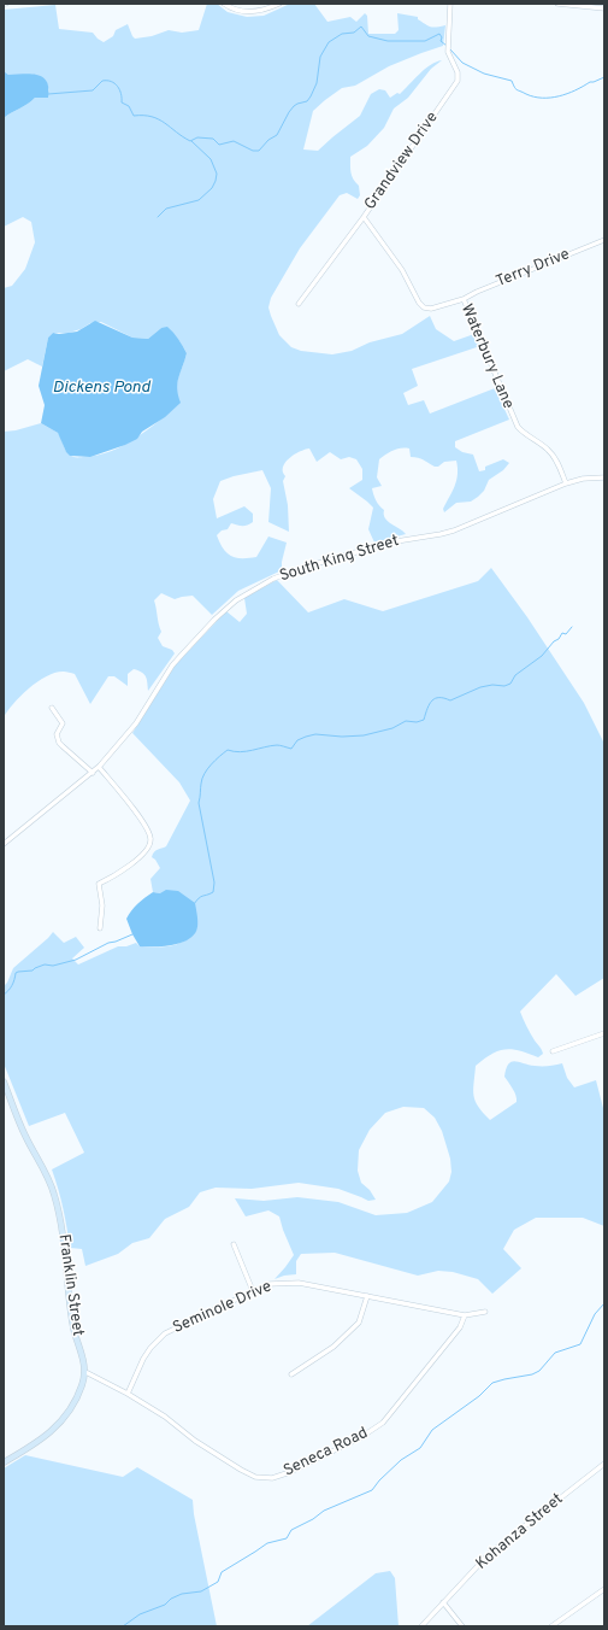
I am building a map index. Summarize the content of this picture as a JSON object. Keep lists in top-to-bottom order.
{
  "streets": {
    "main road": ["Franklin Street"],
    "street": [
      "Grandview Drive",
      "Terry Drive",
      "Waterbury Lane",
      "South King Street",
      "Seminole Drive",
      "Seneca Road",
      "Kohanza Street"
    ]
  },
  "crossings": [
    ["Grandview Drive", "Waterbury Lane"],
    ["Terry Drive", "Waterbury Lane"],
    ["Waterbury Lane", "South King Street"],
    ["Franklin Street", "Seneca Road"],
    ["Seminole Drive", "Seneca Road"]
  ],
  "water": ["Dickens Pond"]
}
